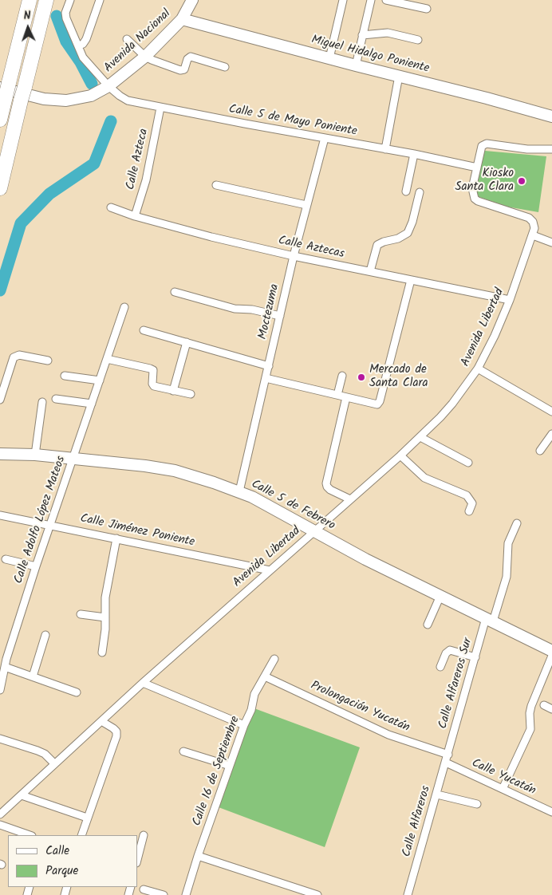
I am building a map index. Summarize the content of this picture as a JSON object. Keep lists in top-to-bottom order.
{
  "streets": {
    "street": [
      "Avenida Nacional",
      "Miguel Hidalgo Poniente",
      "Calle 5 de Mayo Poniente",
      "Calle Azteca",
      "Calle Aztecas",
      "Moctezuma",
      "Avenida Libertad",
      "Calle 5 de Febrero",
      "Calle Adolfo López Mateos",
      "Calle Jiménez Poniente",
      "Calle Alfareros Sur",
      "Prolongación Yucatán",
      "Calle 16 de Septiembre",
      "Calle Yucatán",
      "Calle Alfareros"
    ]
  },
  "crossings": [
    ["Avenida Nacional", "Miguel Hidalgo Poniente"],
    ["Avenida Nacional", "Calle 5 de Mayo Poniente"],
    ["Calle 5 de Mayo Poniente", "Calle Azteca"],
    ["Calle 5 de Mayo Poniente", "Moctezuma"],
    ["Calle 5 de Mayo Poniente", "Avenida Libertad"],
    ["Calle Azteca", "Calle Aztecas"],
    ["Calle Aztecas", "Moctezuma"],
    ["Calle Aztecas", "Avenida Libertad"],
    ["Moctezuma", "Calle 5 de Febrero"],
    ["Avenida Libertad", "Calle 5 de Febrero"],
    ["Avenida Libertad", "Calle Jiménez Poniente"],
    ["Calle 5 de Febrero", "Calle Adolfo López Mateos"],
    ["Calle 5 de Febrero", "Calle Alfareros Sur"],
    ["Calle Adolfo López Mateos", "Calle Jiménez Poniente"],
    ["Calle Alfareros Sur", "Prolongación Yucatán"],
    ["Calle Alfareros Sur", "Calle Alfareros"],
    ["Prolongación Yucatán", "Calle 16 de Septiembre"],
    ["Prolongación Yucatán", "Calle Alfareros"],
    ["Calle Yucatán", "Calle Alfareros"]
  ],
  "places": ["Kiosko Santa Clara", "Mercado de Santa Clara"],
  "legend": ["Calle", "Parque"],
  "north": "top"
}
